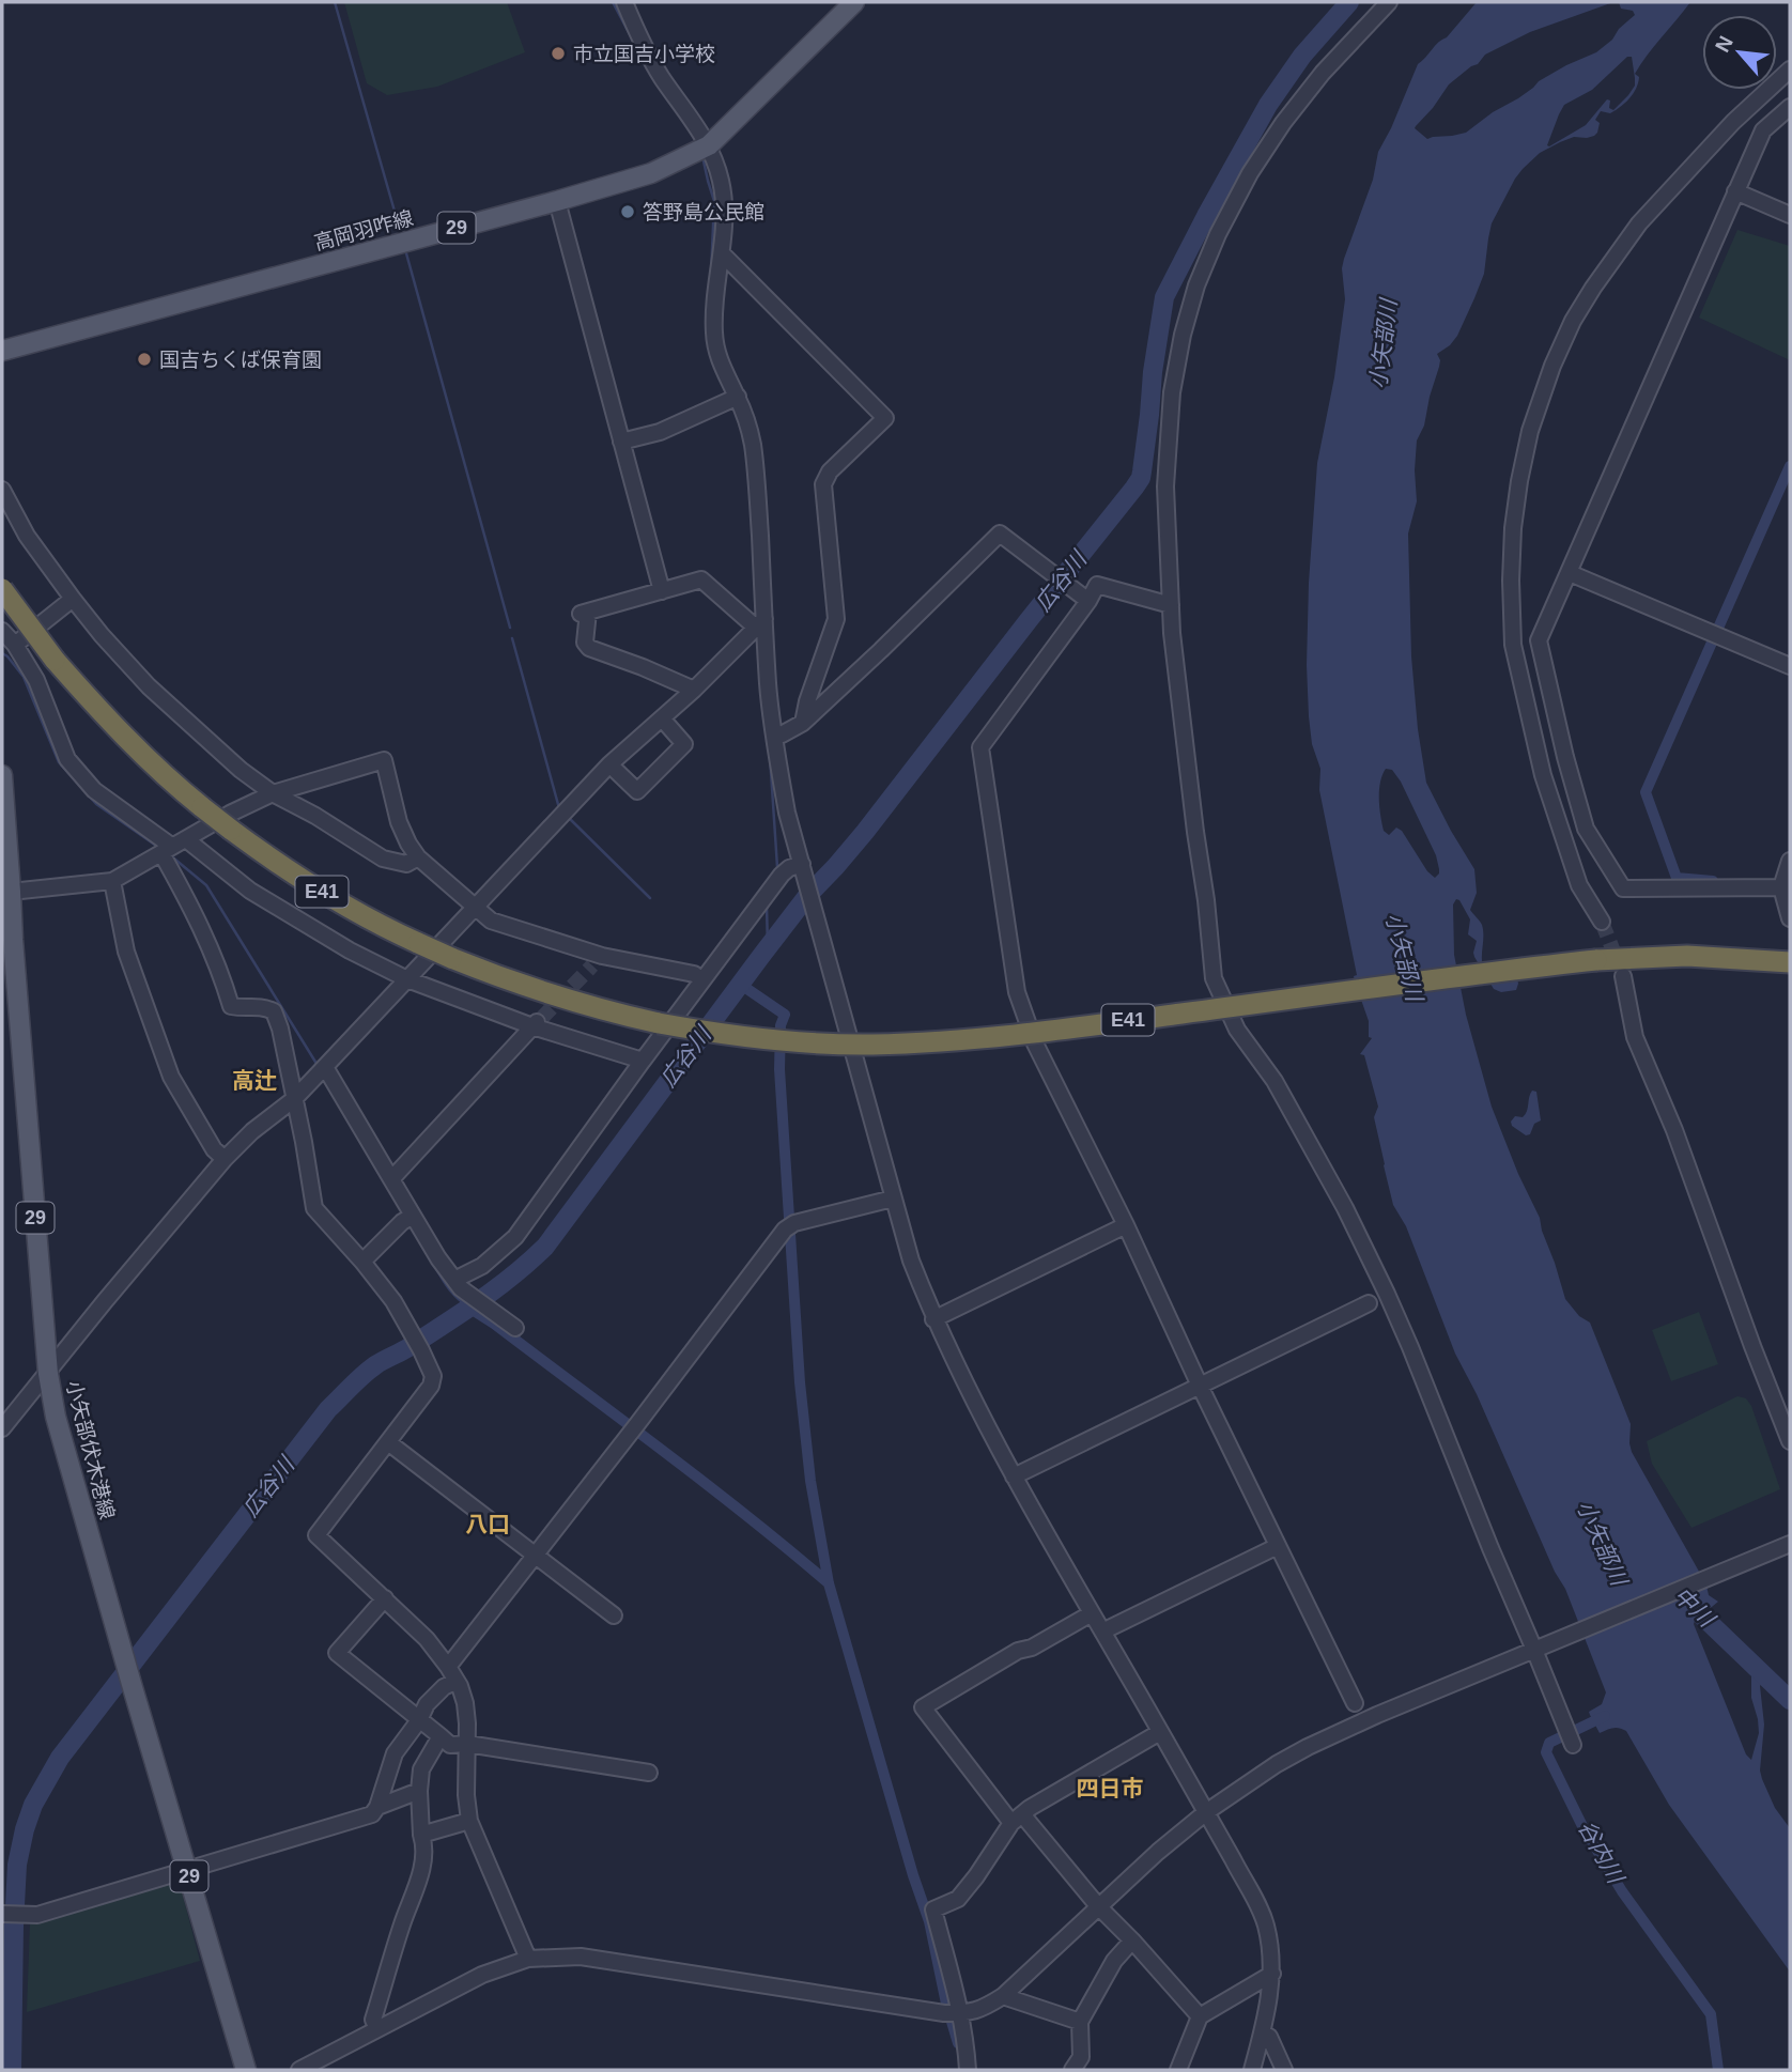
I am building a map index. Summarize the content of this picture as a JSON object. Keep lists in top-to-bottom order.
{
  "streets": {
    "highway": ["E41"],
    "main road": ["29", "高岡羽咋線", "小矢部伏木港線"]
  },
  "districts": ["高辻", "八口", "四日市"],
  "water": [
    "小矢部川",
    "広谷川",
    "中川",
    "谷内川"
  ],
  "places": ["市立国吉小学校", "答野島公民館", "国吉ちくば保育園"],
  "north": "top left"
}
